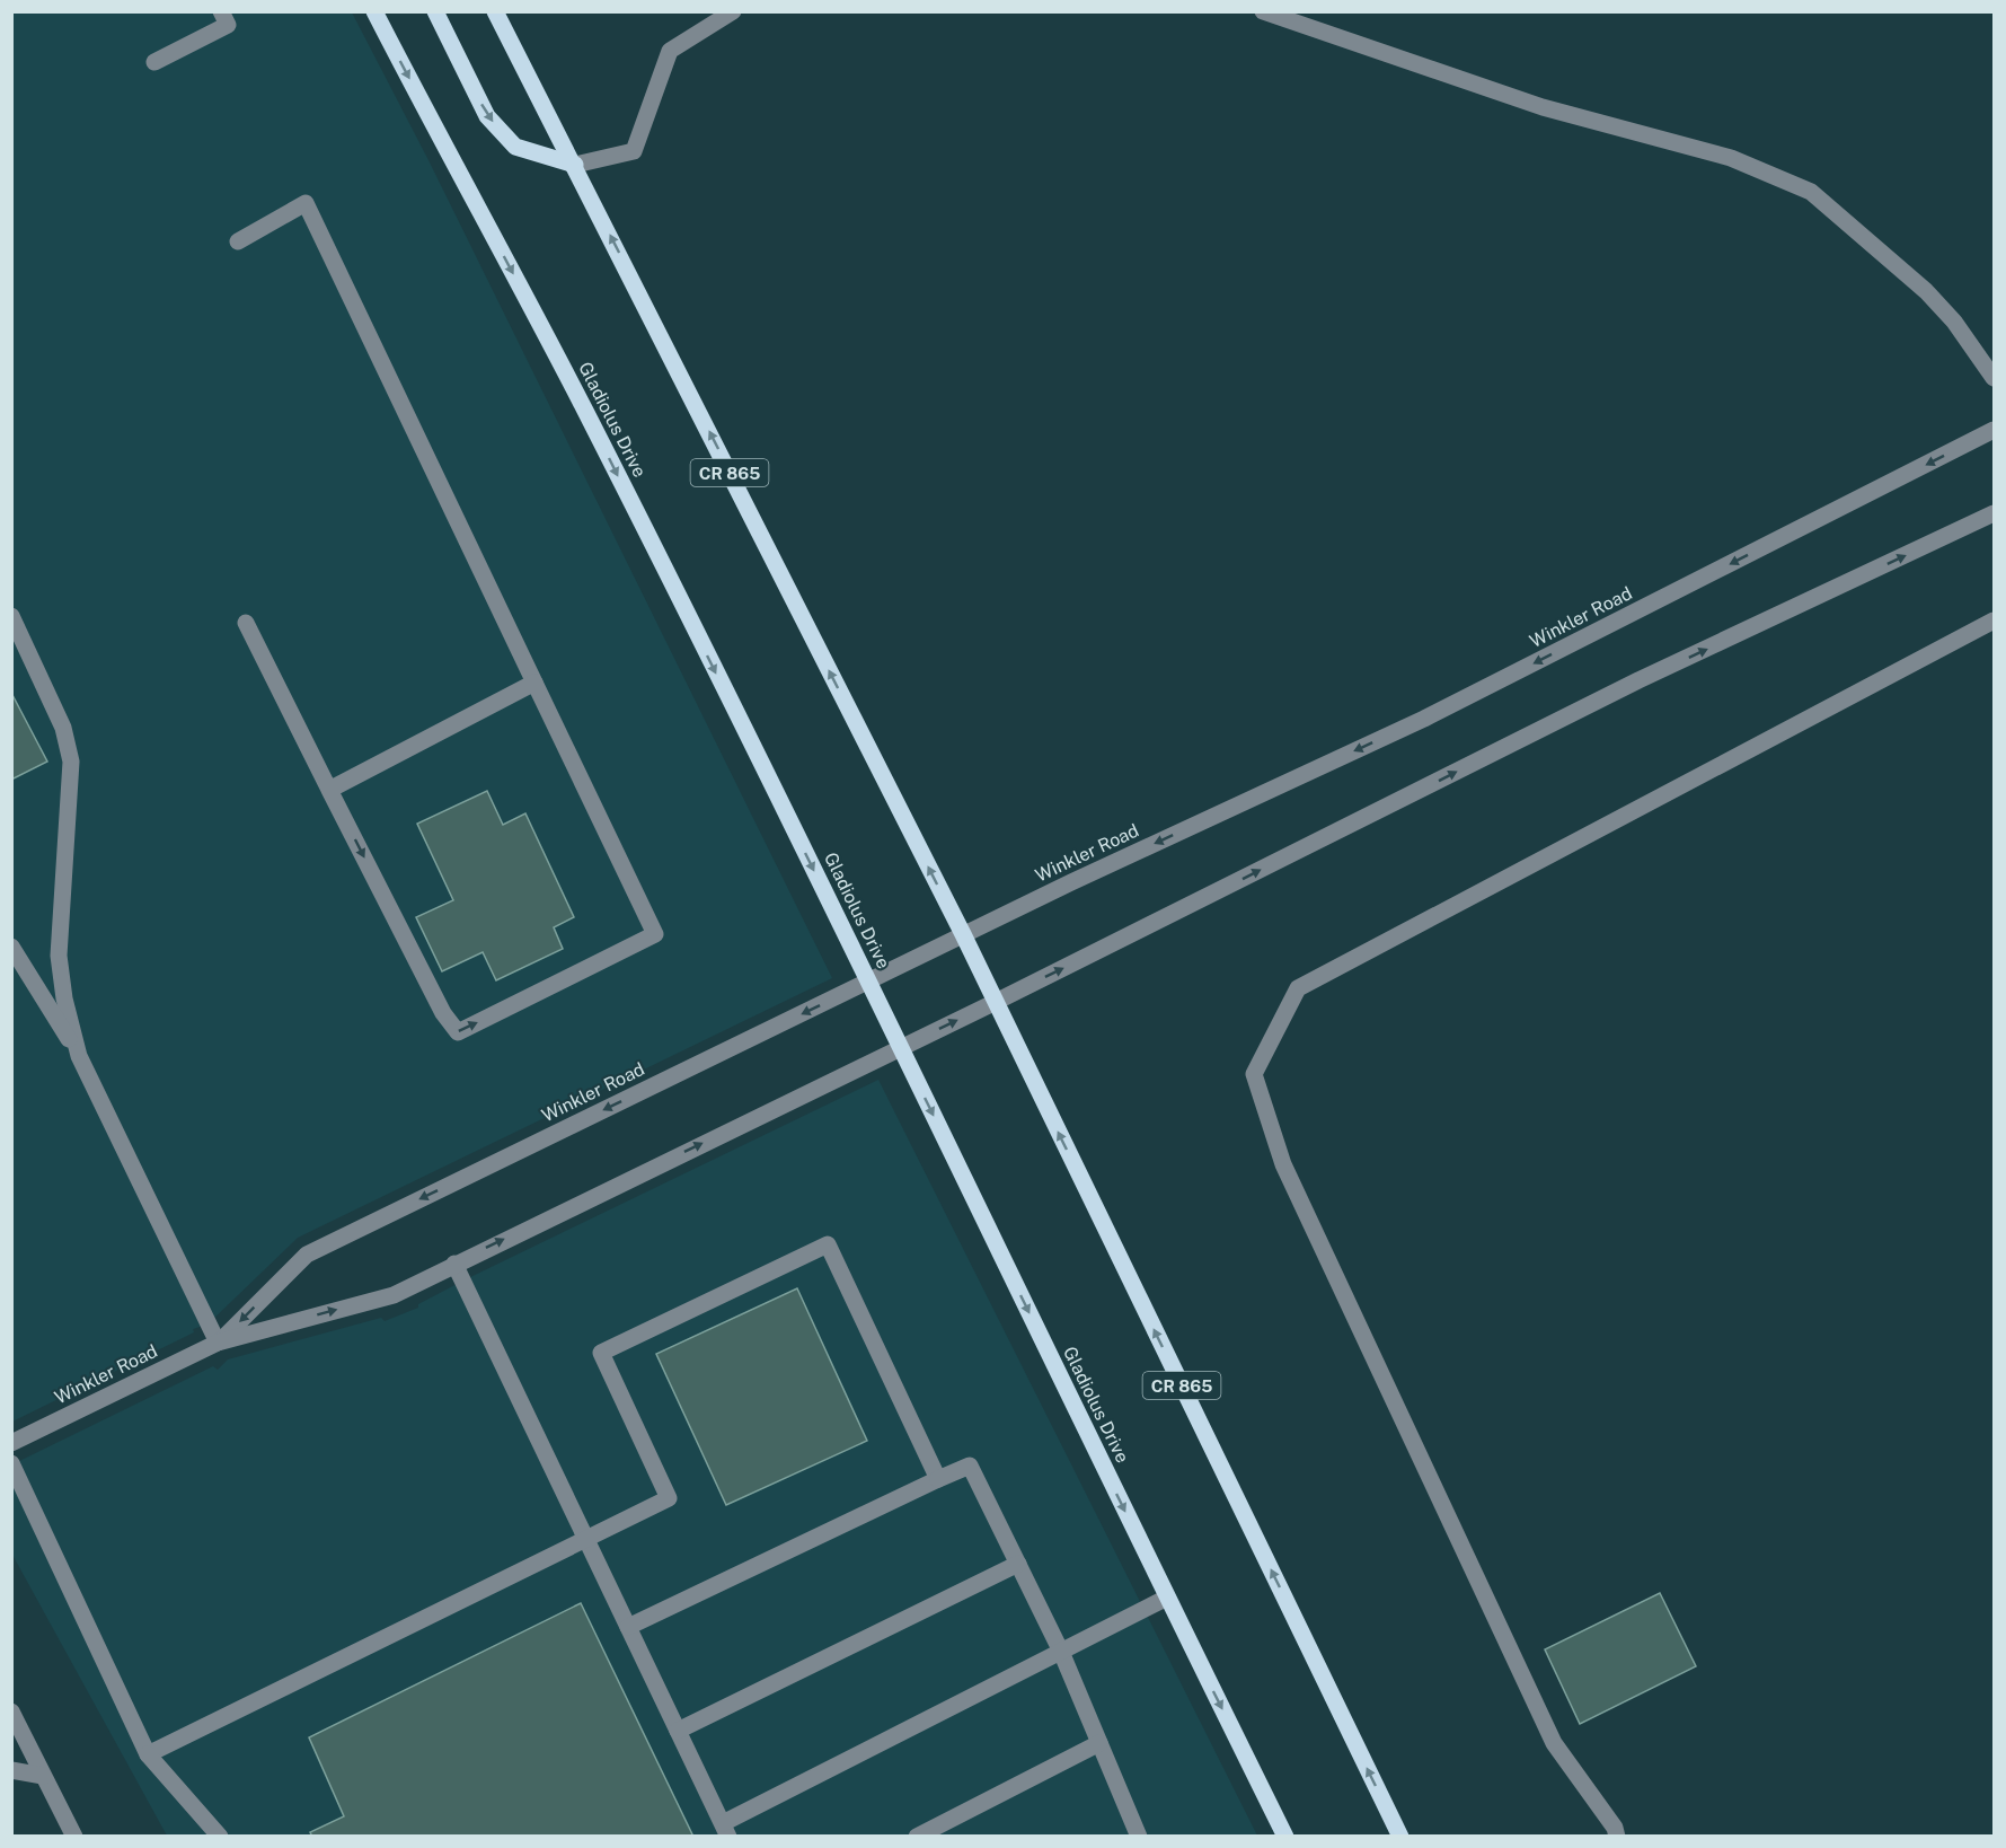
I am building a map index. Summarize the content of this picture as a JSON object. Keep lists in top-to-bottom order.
{
  "streets": {
    "main road": ["Gladiolus Drive", "CR 865"],
    "street": ["Winkler Road"]
  },
  "crossings": [
    ["Gladiolus Drive", "Winkler Road"],
    ["CR 865", "Winkler Road"]
  ]
}
